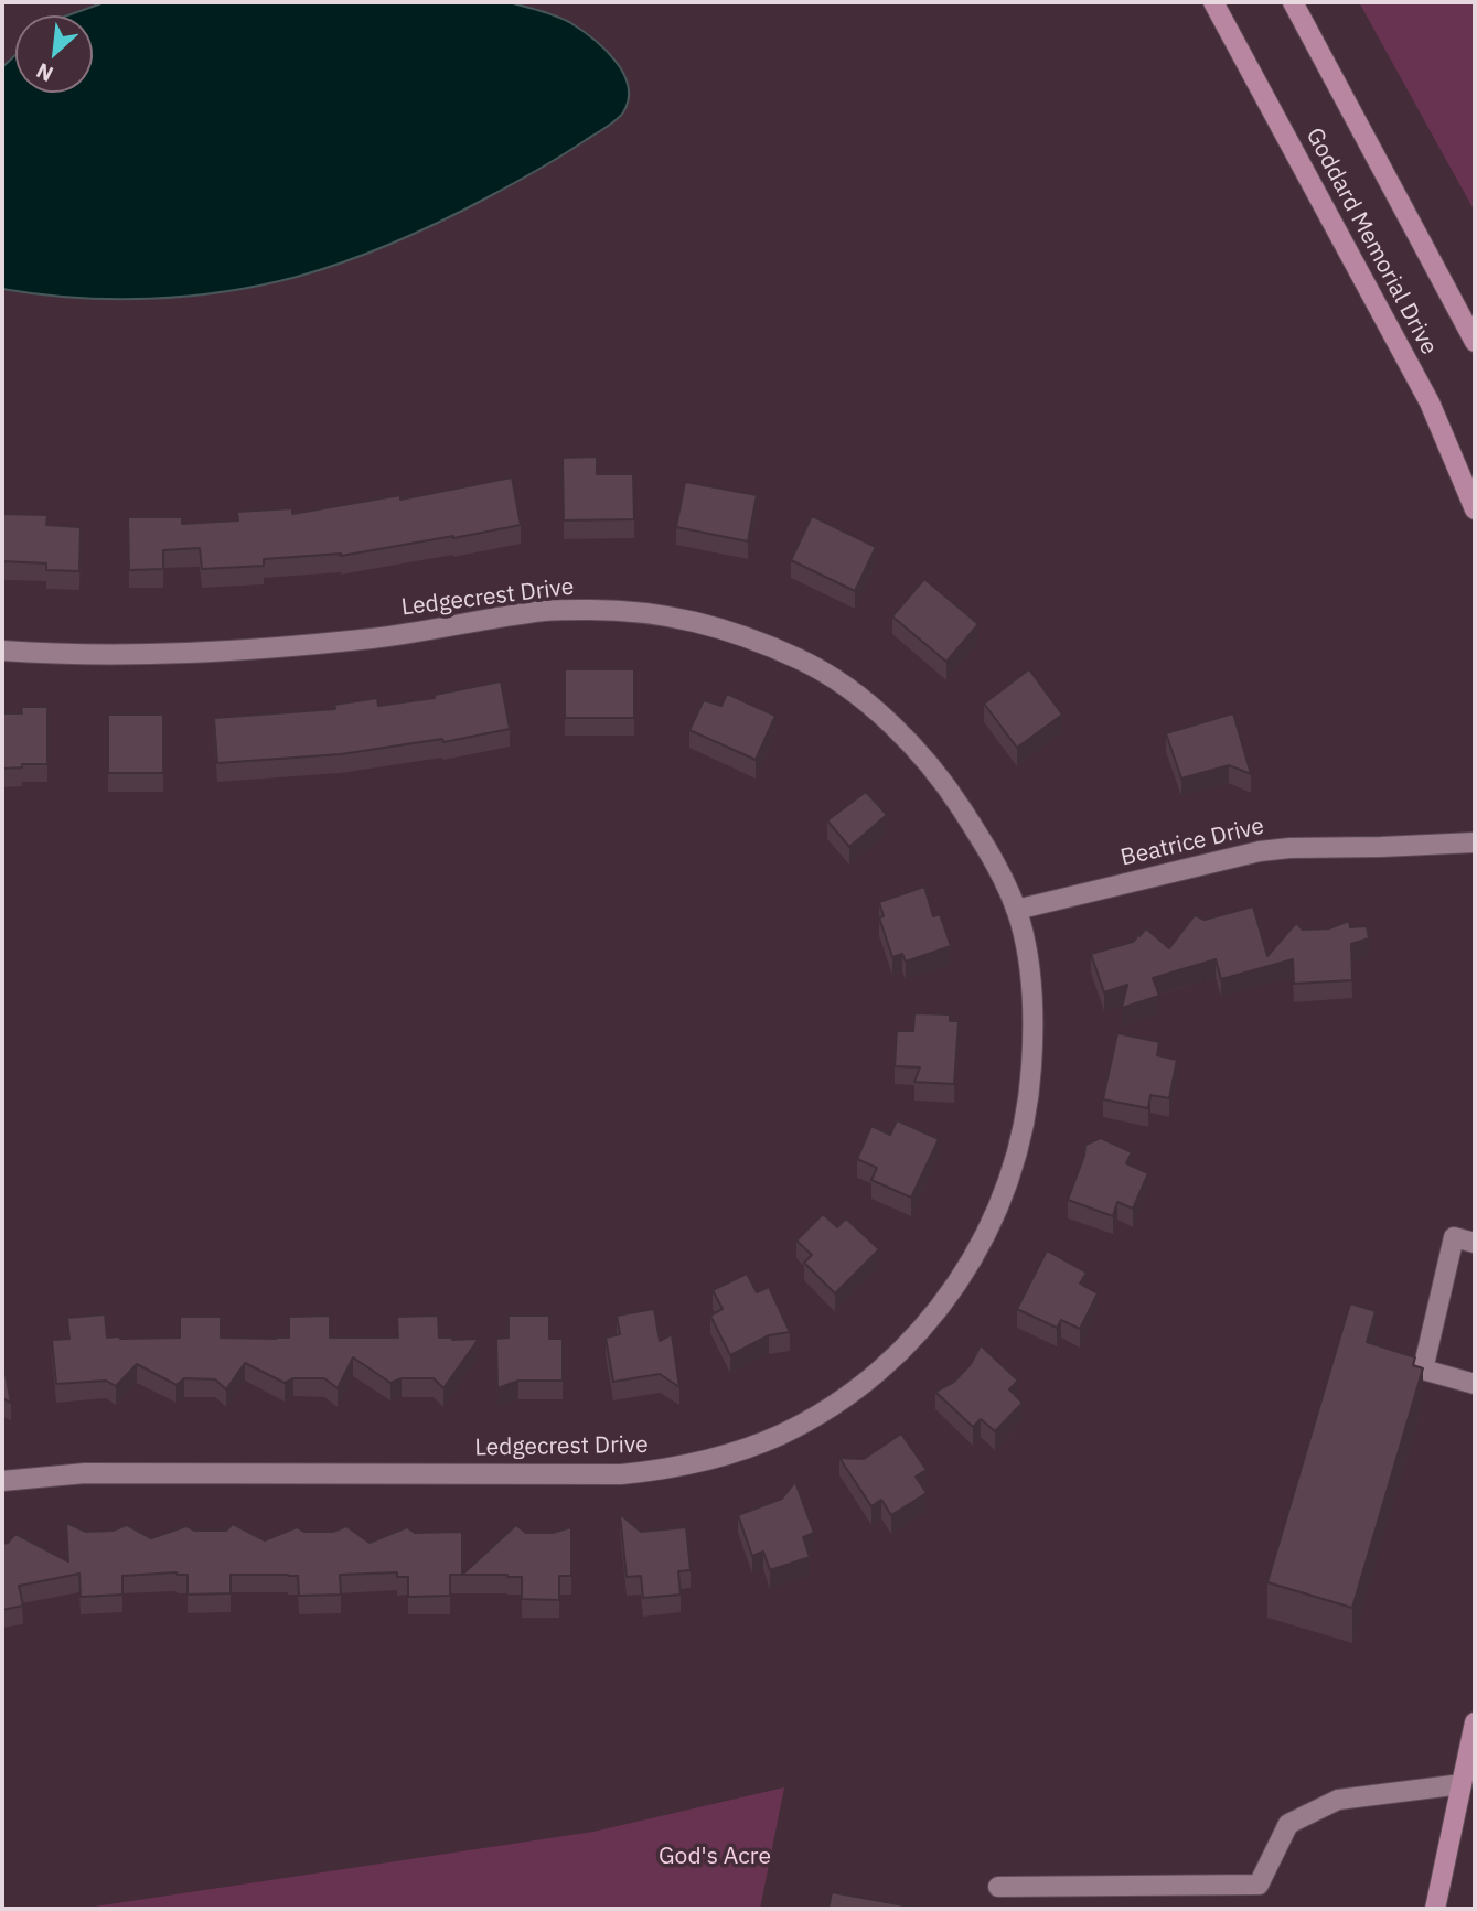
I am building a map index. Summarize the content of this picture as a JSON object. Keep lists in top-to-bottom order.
{
  "streets": {
    "main road": ["Goddard Memorial Drive"],
    "street": ["Ledgecrest Drive", "Beatrice Drive"]
  },
  "crossings": [
    ["Ledgecrest Drive", "Beatrice Drive"]
  ],
  "parks": ["God's Acre"],
  "north": "bottom left"
}
